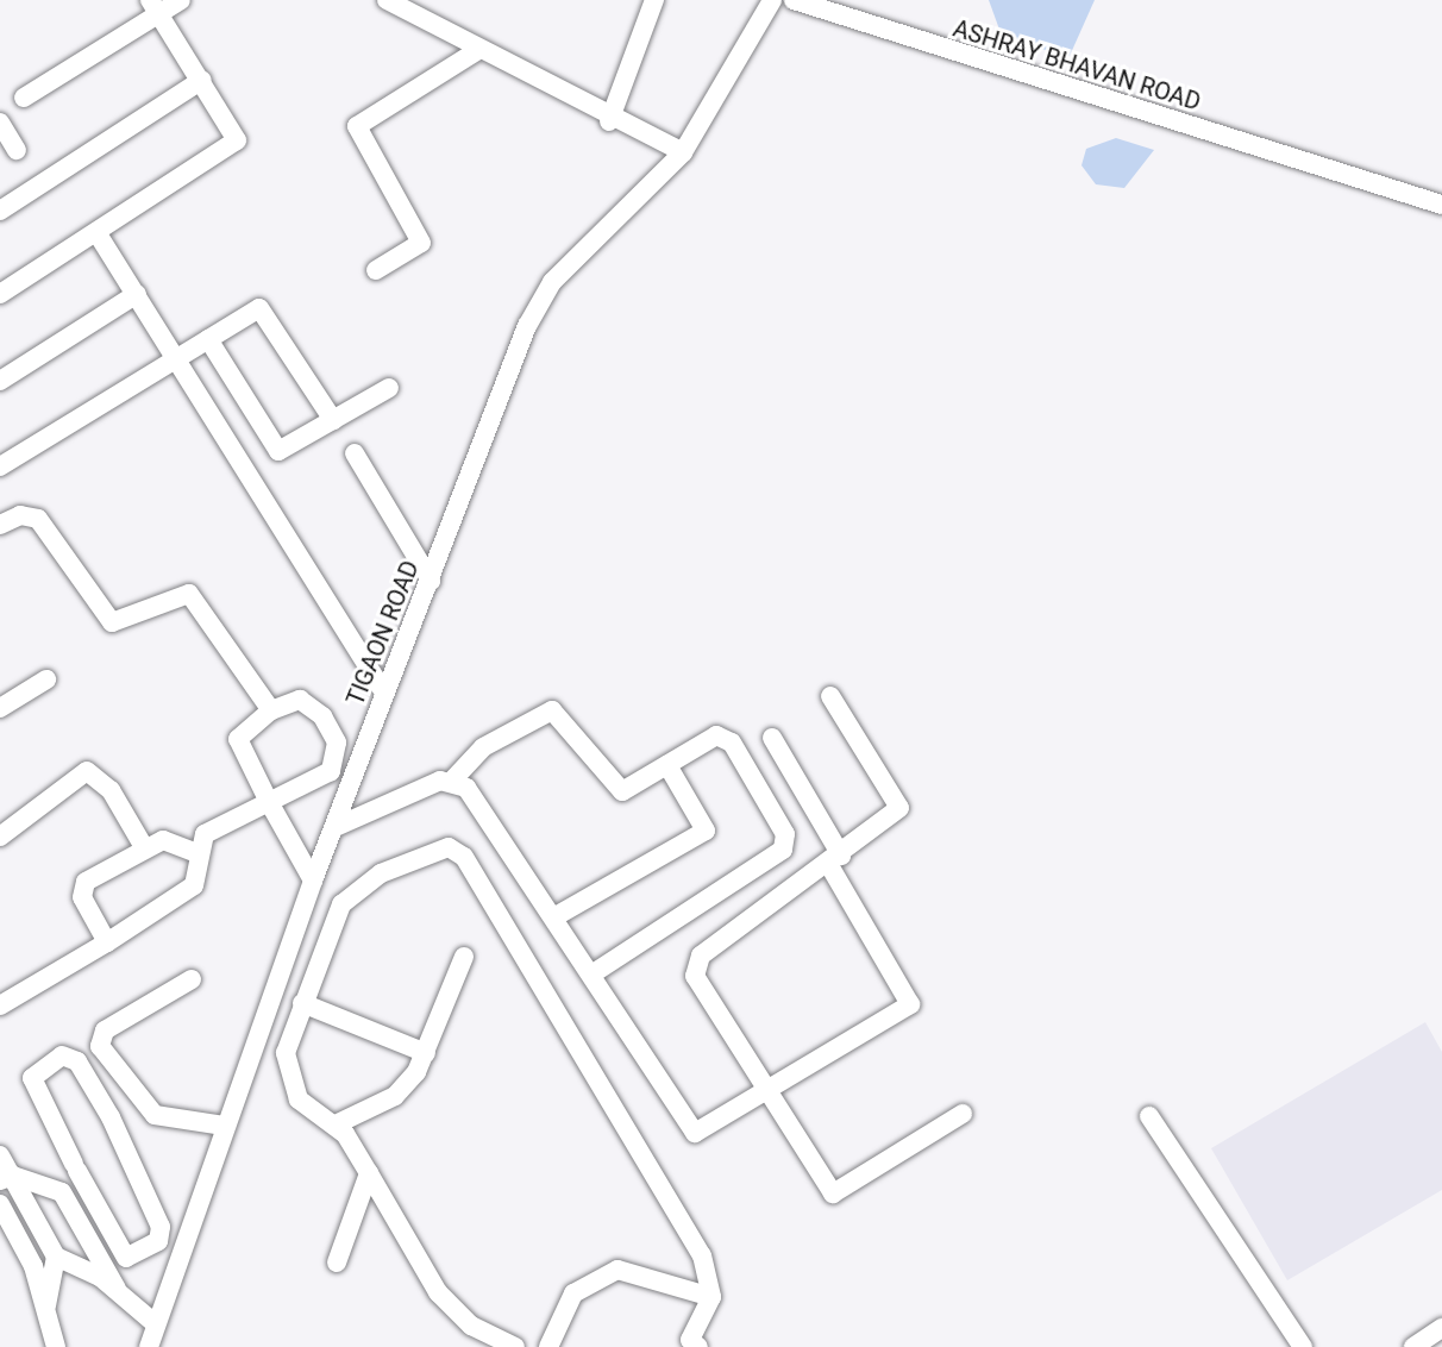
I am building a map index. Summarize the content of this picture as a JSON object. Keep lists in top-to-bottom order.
{
  "streets": {
    "street": ["ASHRAY BHAVAN ROAD", "TIGAON ROAD"]
  }
}
